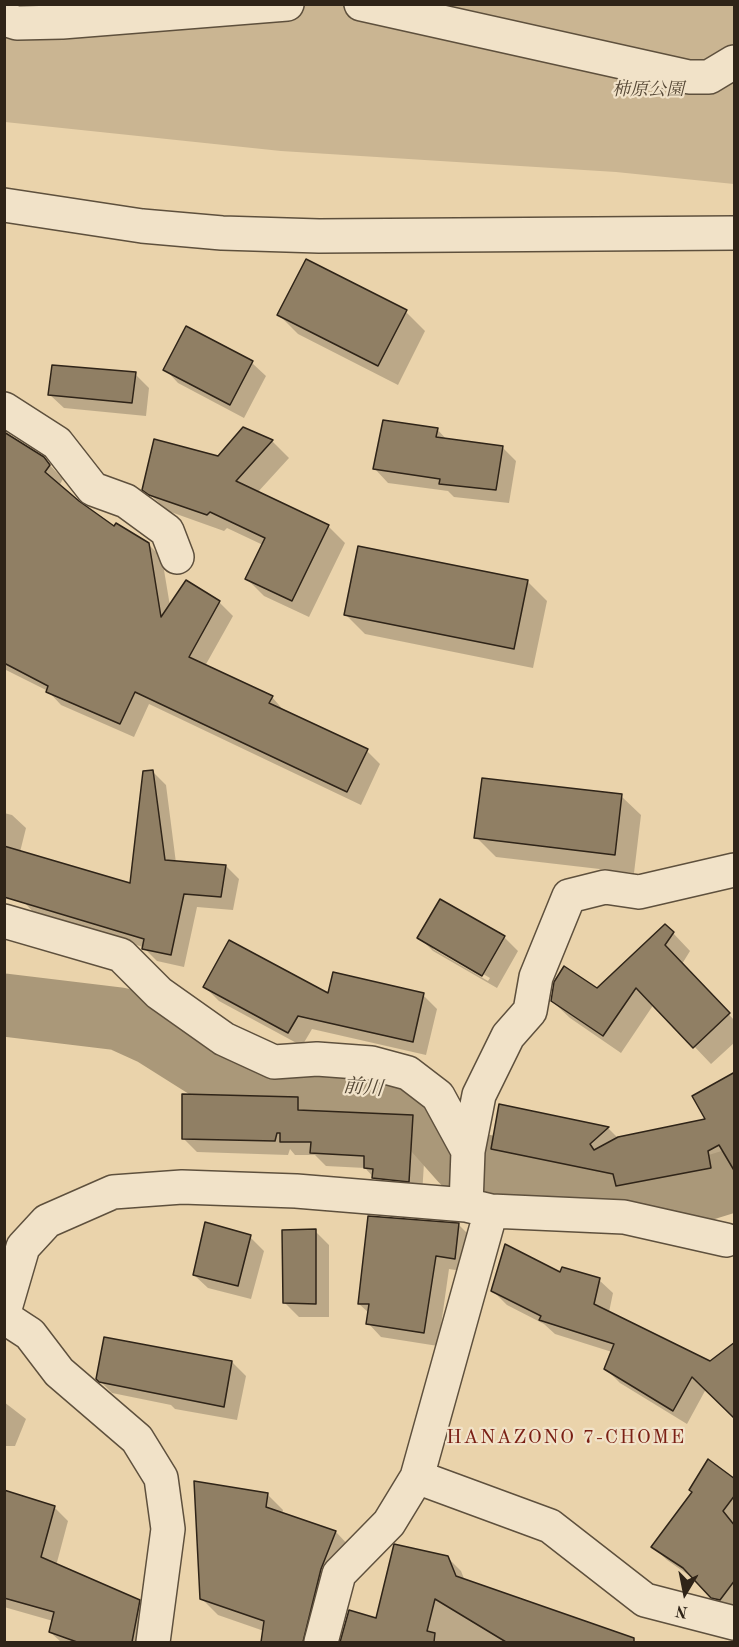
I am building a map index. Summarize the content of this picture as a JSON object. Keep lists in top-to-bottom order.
{
  "districts": ["HANAZONO 7-CHOME"],
  "water": ["前川"],
  "parks": ["柿原公園"],
  "north": "bottom"
}
